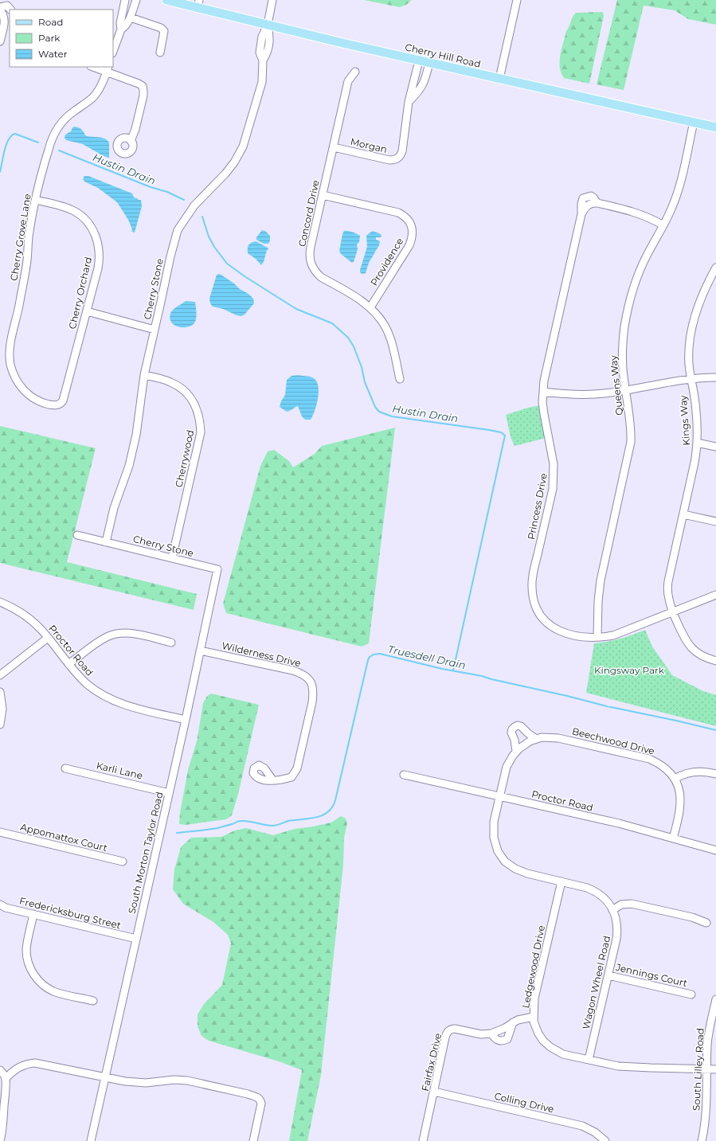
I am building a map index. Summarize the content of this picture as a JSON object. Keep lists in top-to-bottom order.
{
  "streets": {
    "main road": ["Cherry Hill Road"],
    "street": [
      "Morgan",
      "Concord Drive",
      "Cherry Grove Lane",
      "Providence",
      "Cherry Stone",
      "Cherry Orchard",
      "Queens Way",
      "Kings Way",
      "Cherrywood",
      "Princess Drive",
      "Proctor Road",
      "Wilderness Drive",
      "Beechwood Drive",
      "Karli Lane",
      "Appomattox Court",
      "South Morton Taylor Road",
      "Fredericksburg Street",
      "Ledgewood Drive",
      "Jennings Court",
      "Wagon Wheel Road",
      "Fairfax Drive",
      "South Lilley Road",
      "Colling Drive"
    ]
  },
  "crossings": [
    ["Cherry Hill Road", "Cherry Stone"],
    ["Cherry Hill Road", "Queens Way"],
    ["Morgan", "Concord Drive"],
    ["Concord Drive", "Providence"],
    ["Cherry Grove Lane", "Cherry Orchard"],
    ["Cherry Stone", "Cherrywood"],
    ["Cherry Stone", "South Morton Taylor Road"],
    ["Queens Way", "Princess Drive"],
    ["Kings Way", "Princess Drive"],
    ["Proctor Road", "Beechwood Drive"],
    ["Proctor Road", "South Morton Taylor Road"],
    ["Proctor Road", "Wagon Wheel Road"],
    ["Wilderness Drive", "South Morton Taylor Road"],
    ["Beechwood Drive", "Wagon Wheel Road"],
    ["Karli Lane", "South Morton Taylor Road"],
    ["South Morton Taylor Road", "Fredericksburg Street"],
    ["Ledgewood Drive", "Wagon Wheel Road"],
    ["Ledgewood Drive", "Fairfax Drive"],
    ["Jennings Court", "Wagon Wheel Road"],
    ["Fairfax Drive", "Colling Drive"]
  ],
  "water": ["Hustin Drain", "Truesdell Drain"],
  "parks": ["Kingsway Park"],
  "legend": ["Road", "Park", "Water"]
}
